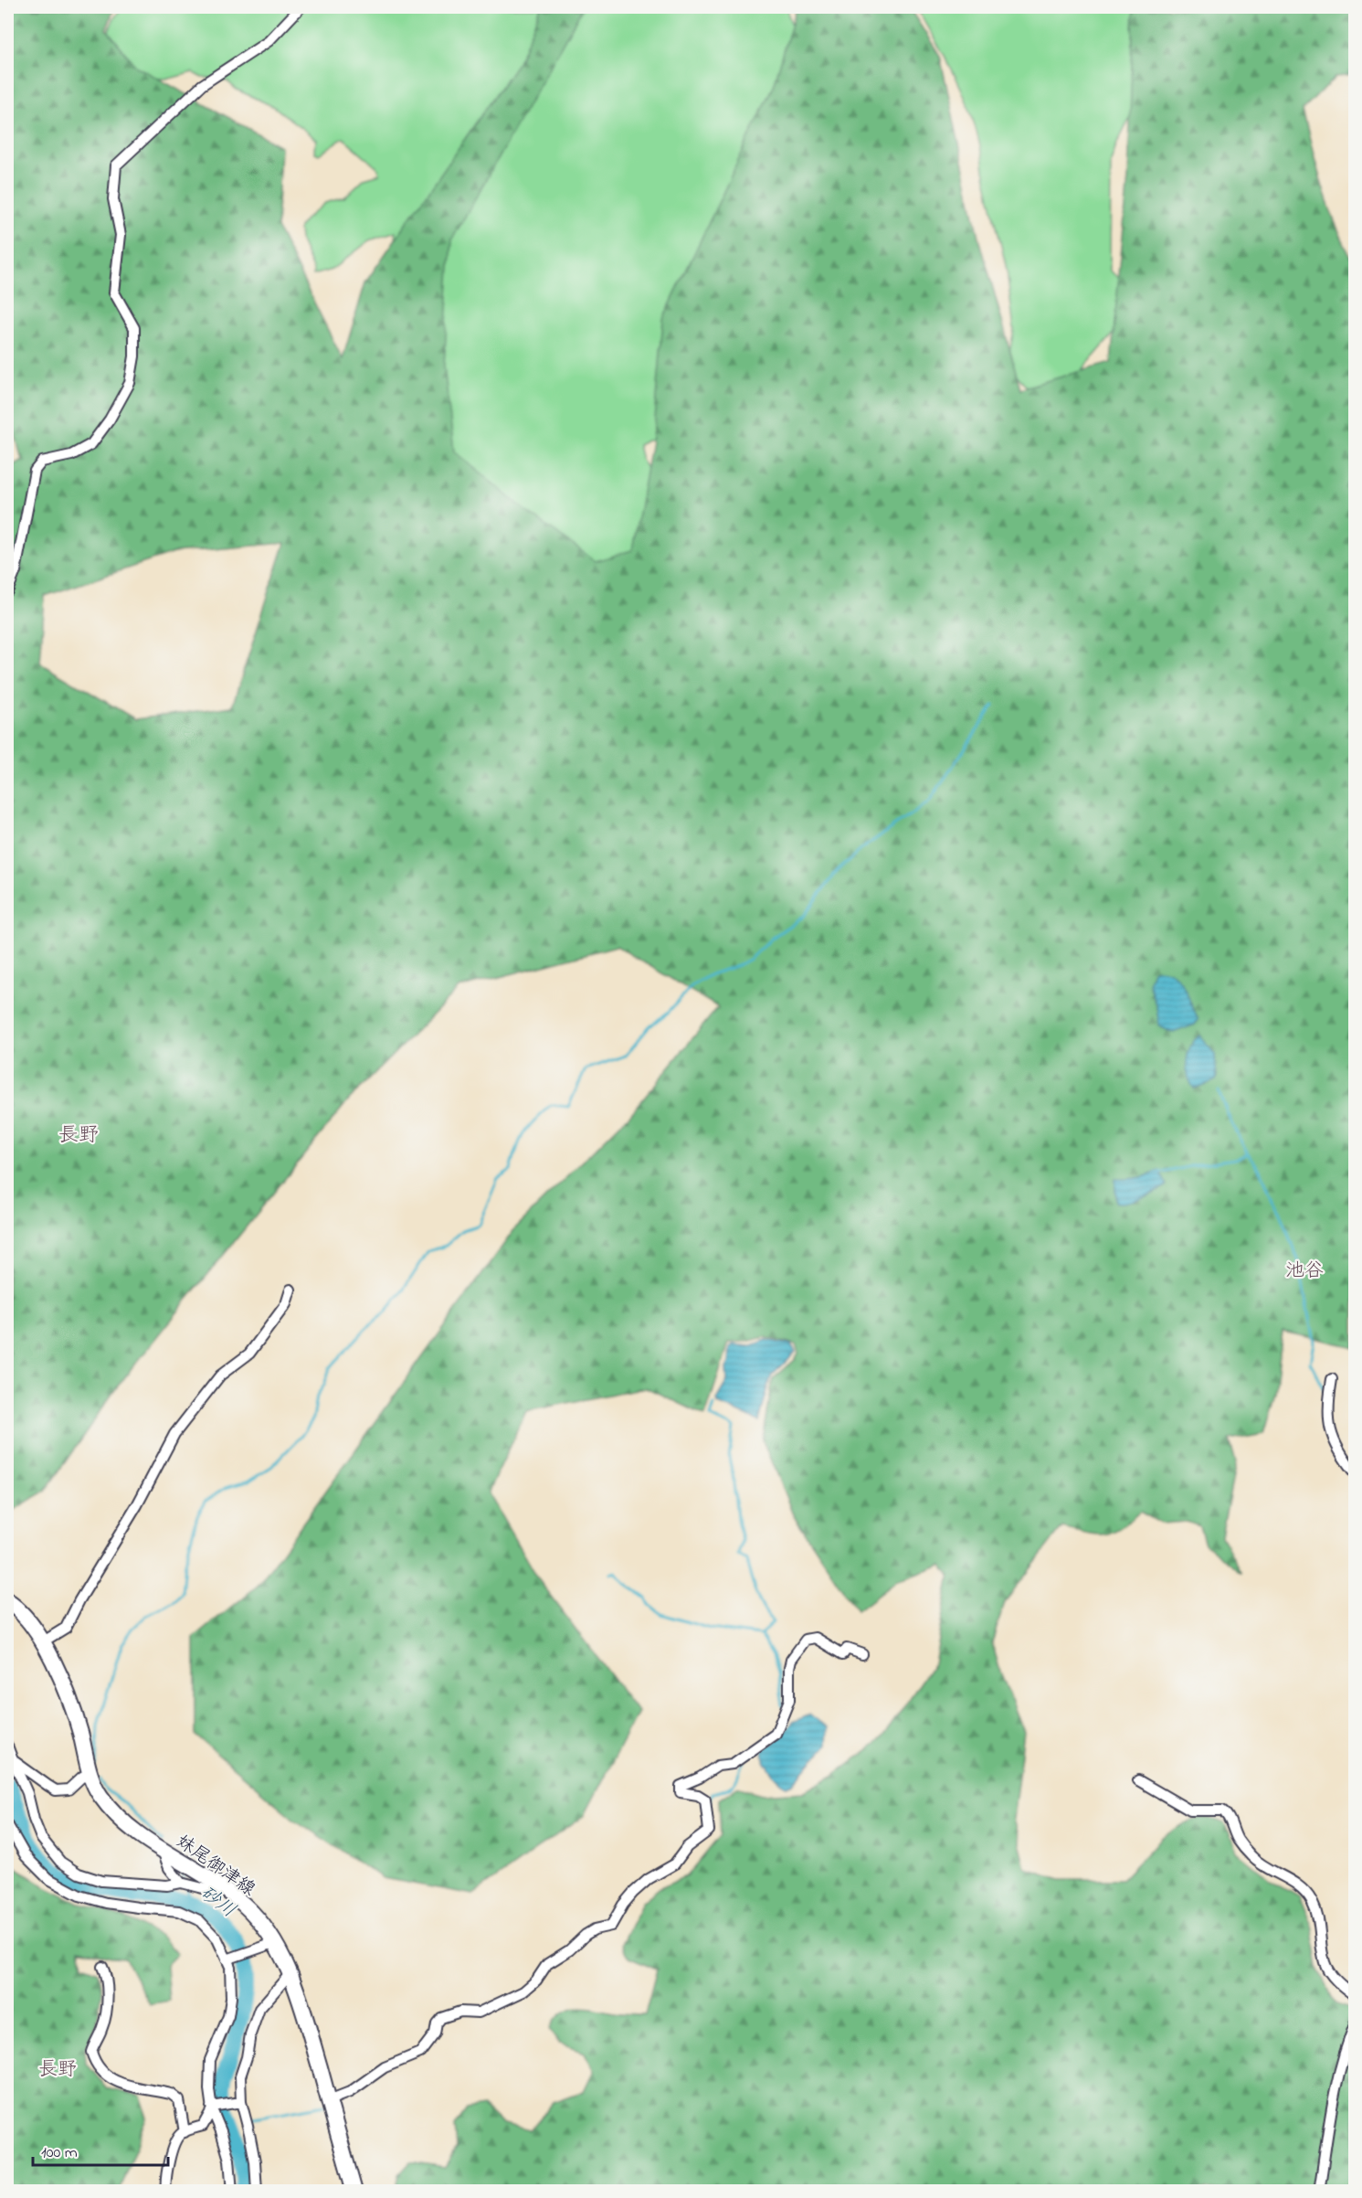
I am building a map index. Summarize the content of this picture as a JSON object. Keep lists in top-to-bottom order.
{
  "streets": {
    "main road": ["妹尾御津線"]
  },
  "districts": ["長野", "池谷", "長野"],
  "water": ["砂川"],
  "scale_bar": "100 m"
}
